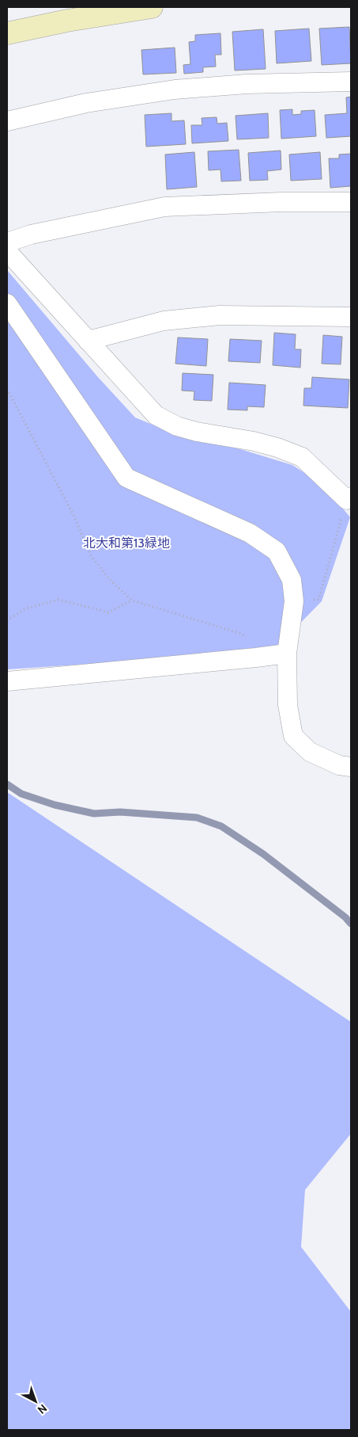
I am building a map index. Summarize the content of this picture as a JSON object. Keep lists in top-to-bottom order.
{
  "parks": ["北大和第13緑地"],
  "north": "bottom right"
}
